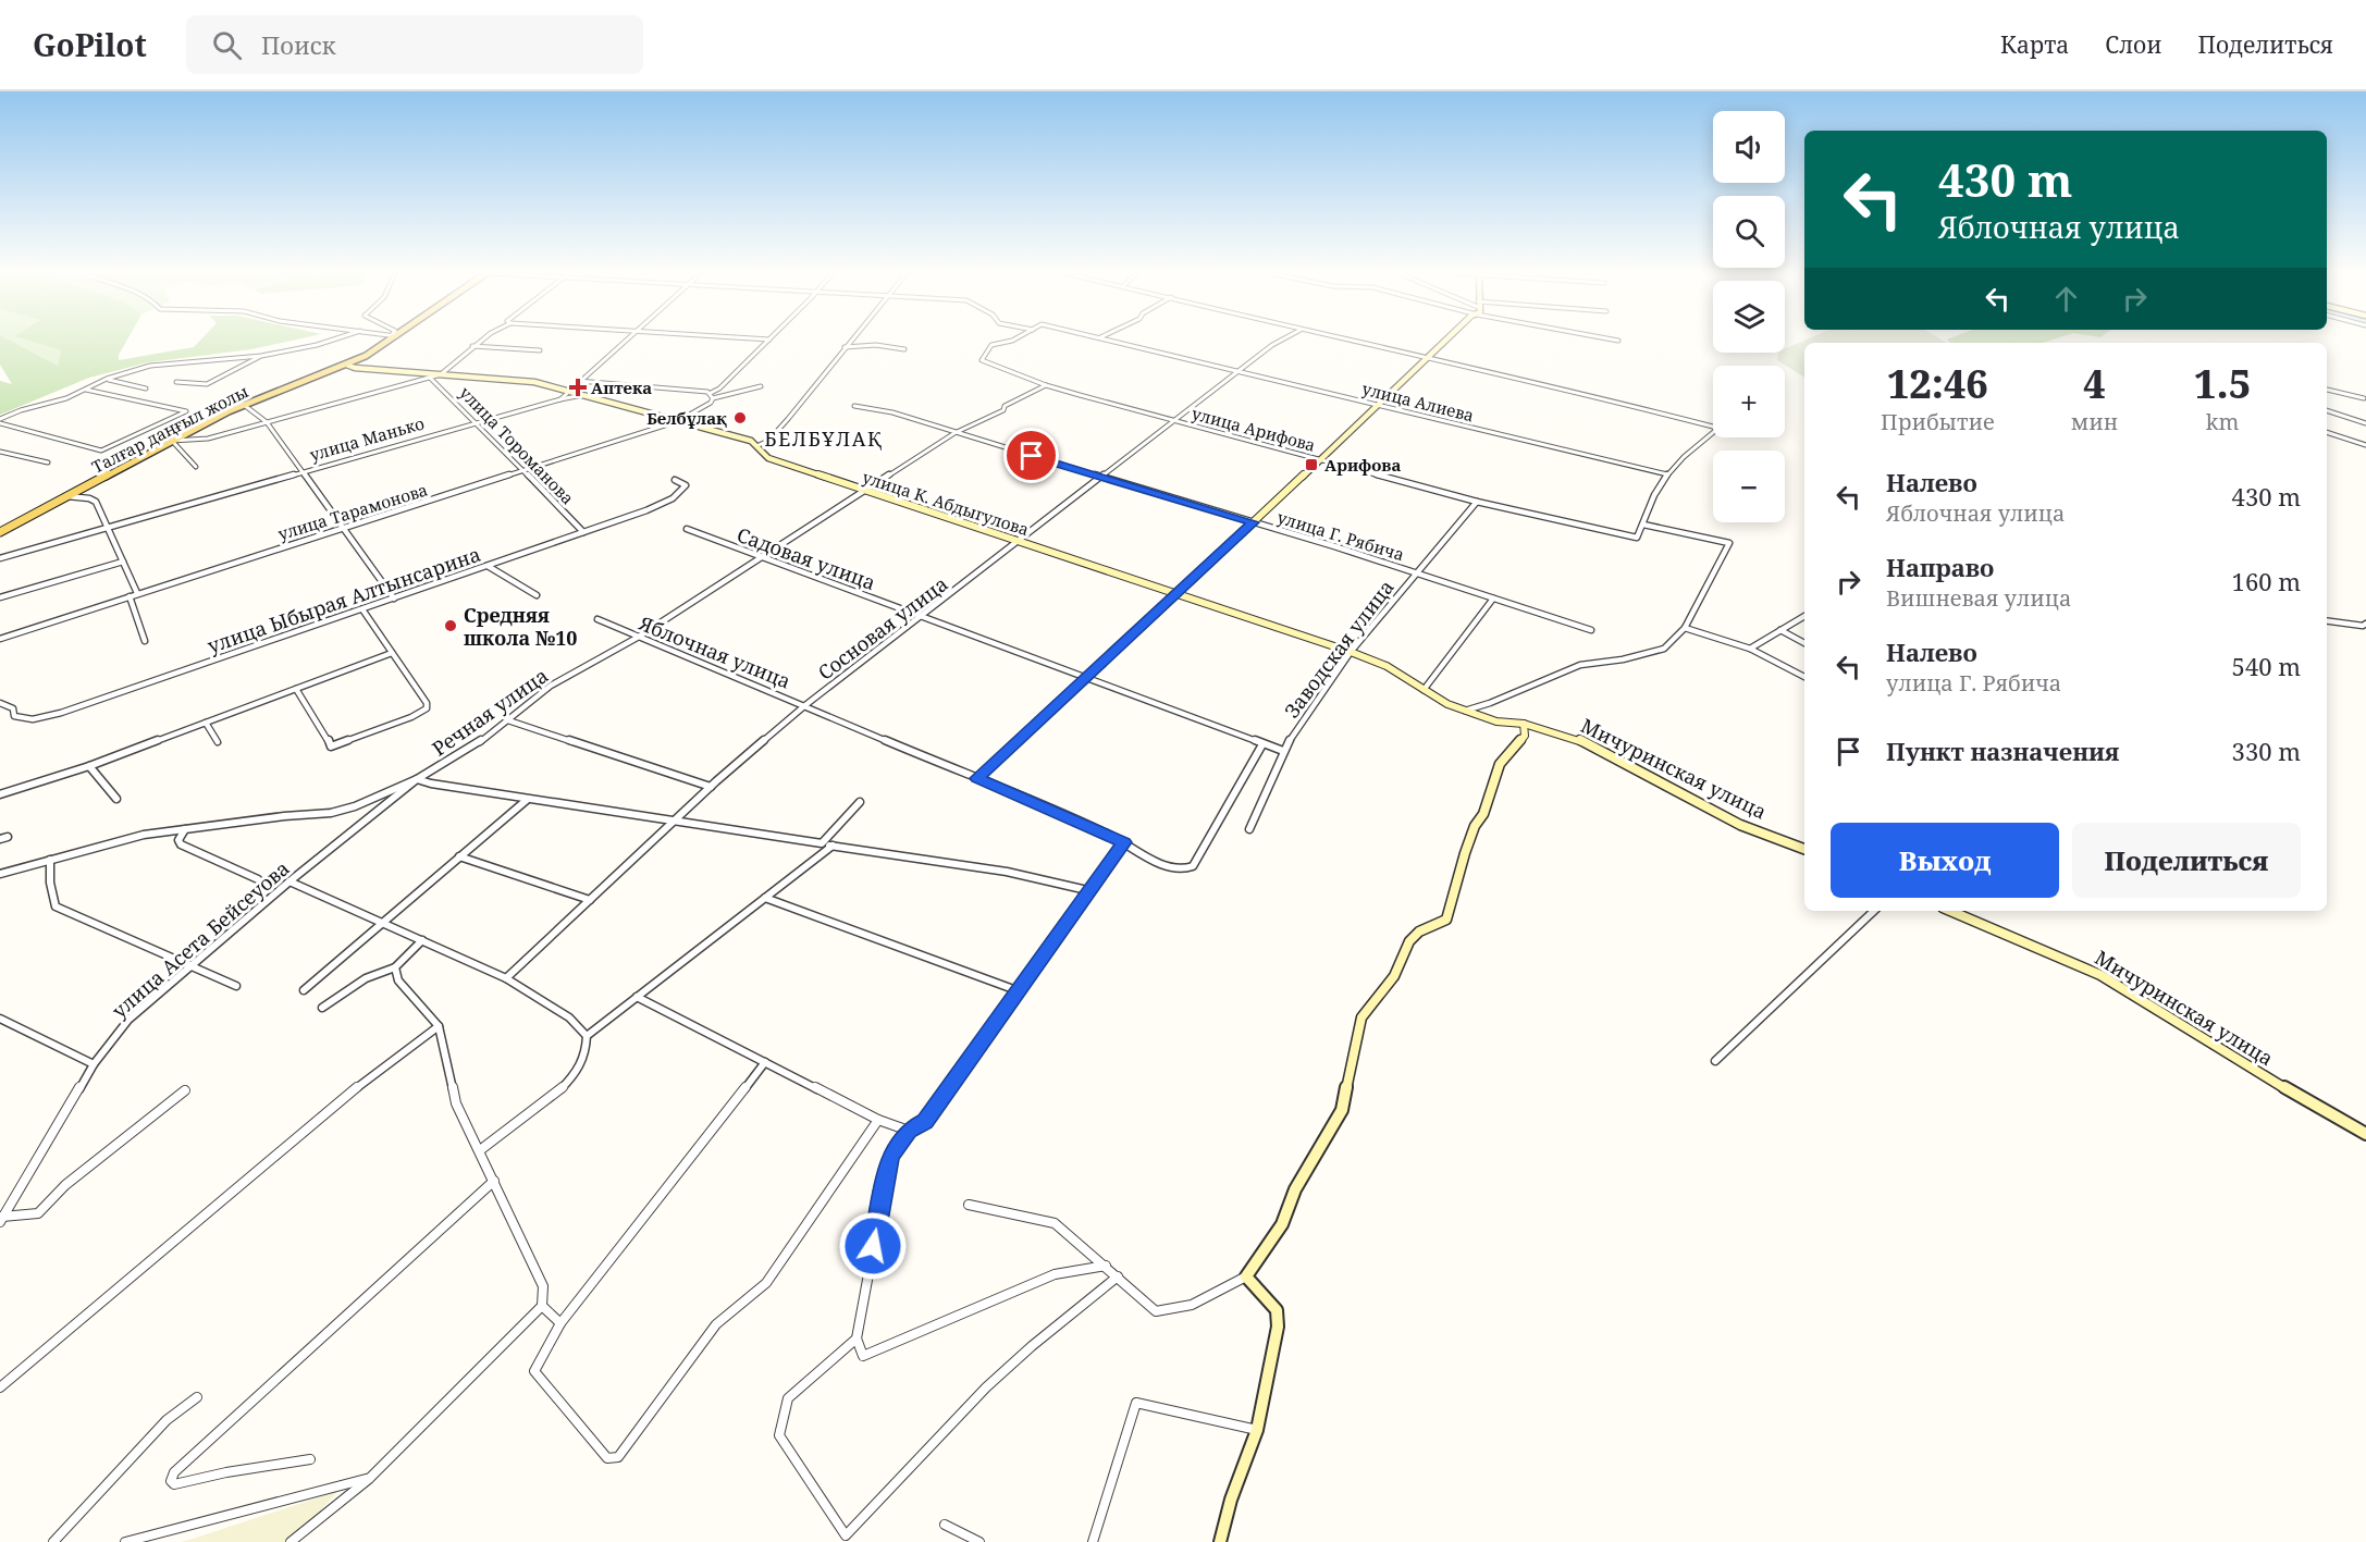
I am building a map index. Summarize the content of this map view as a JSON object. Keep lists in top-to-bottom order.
{
  "streets": {
    "main road": ["Талғар даңғыл жолы"],
    "street": [
      "улица Алиева",
      "улица Арифова",
      "улица Манько",
      "улица Тороманова",
      "улица К. Абдыгулова",
      "улица Тарамонова",
      "улица Г. Рябича",
      "Садовая улица",
      "улица Ыбырая Алтынсарина",
      "Сосновая улица",
      "Заводская улица",
      "Яблочная улица",
      "Речная улица",
      "Мичуринская улица",
      "улица Асета Бейсеуова"
    ]
  },
  "crossings": [
    ["улица Алиева", "Сосновая улица"],
    ["Талғар даңғыл жолы", "улица К. Абдыгулова"],
    ["улица Арифова", "Сосновая улица"],
    ["улица Арифова", "Заводская улица"],
    ["улица Арифова", "Речная улица"],
    ["улица Манько", "улица Тороманова"],
    ["улица Манько", "улица К. Абдыгулова"],
    ["улица Тороманова", "улица Тарамонова"],
    ["улица Тороманова", "улица Ыбырая Алтынсарина"],
    ["улица К. Абдыгулова", "улица Тарамонова"],
    ["улица К. Абдыгулова", "Сосновая улица"],
    ["улица К. Абдыгулова", "Заводская улица"],
    ["улица К. Абдыгулова", "Речная улица"],
    ["улица К. Абдыгулова", "Мичуринская улица"],
    ["улица Г. Рябича", "Сосновая улица"],
    ["улица Г. Рябича", "Заводская улица"],
    ["улица Г. Рябича", "Речная улица"],
    ["Садовая улица", "Сосновая улица"],
    ["Садовая улица", "Заводская улица"],
    ["Садовая улица", "Яблочная улица"],
    ["Садовая улица", "Речная улица"],
    ["Сосновая улица", "Яблочная улица"],
    ["Яблочная улица", "Речная улица"],
    ["Речная улица", "улица Асета Бейсеуова"]
  ],
  "districts": ["БЕЛБҰЛАҚ"],
  "places": {
    "health": ["Аптека"],
    "other": ["Белбұлақ", "Средняя школа №10"],
    "transit": ["Арифова"]
  },
  "page": {
    "header": "GoPilot",
    "search": "Поиск",
    "nav": ["Карта", "Слои", "Поделиться"],
    "map_buttons": ["+", "−"],
    "turn": ["430 m", "Яблочная улица"],
    "eta": [
      "12:46",
      "Прибытие",
      "4",
      "мин",
      "1.5",
      "km"
    ],
    "list": [
      {
        "name": "Налево",
        "note": "Яблочная улица",
        "value": "430 m"
      },
      {
        "name": "Направо",
        "note": "Вишневая улица",
        "value": "160 m"
      },
      {
        "name": "Налево",
        "note": "улица Г. Рябича",
        "value": "540 m"
      },
      {
        "name": "Пункт назначения",
        "value": "330 m"
      }
    ],
    "buttons": ["Выход", "Поделиться"]
  }
}
